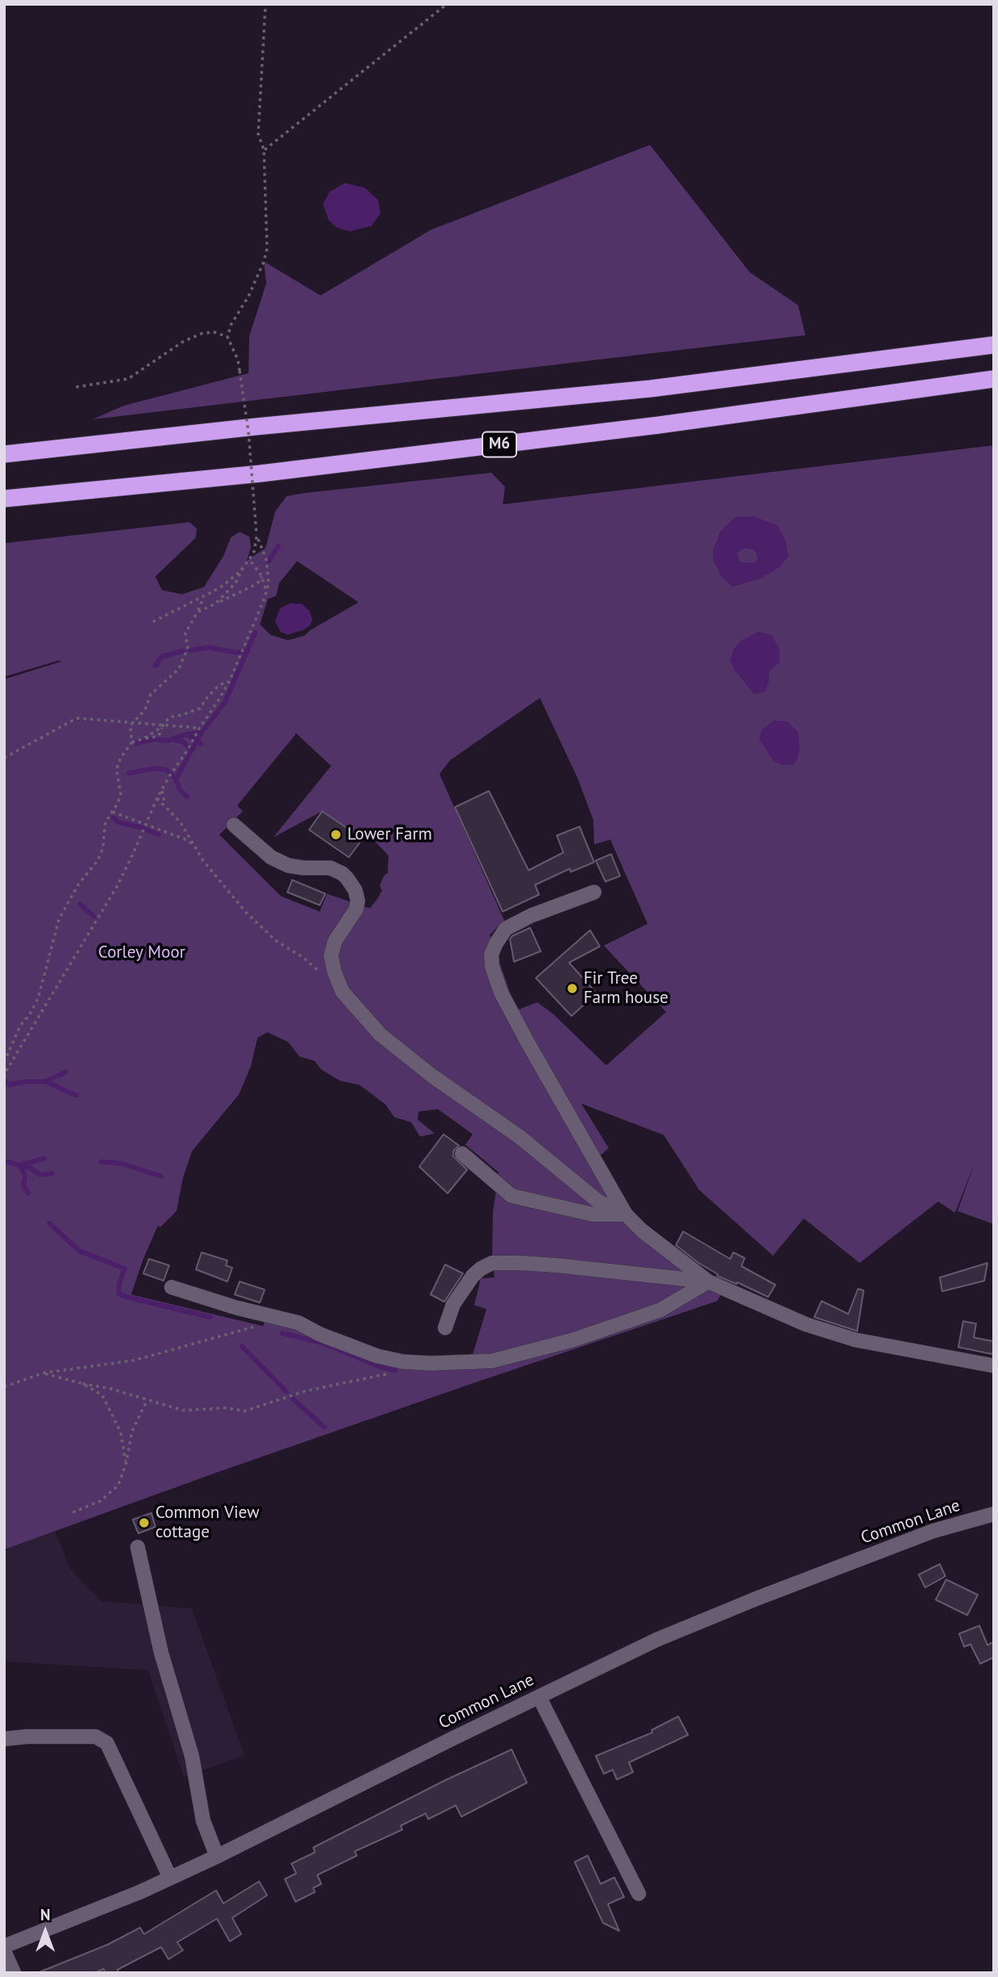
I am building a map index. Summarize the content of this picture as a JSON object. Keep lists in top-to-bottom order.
{
  "streets": {
    "highway": ["M6"],
    "street": ["Common Lane"]
  },
  "parks": ["Corley Moor"],
  "places": ["Lower Farm", "Fir Tree Farm house", "Common View cottage"],
  "north": "top"
}
